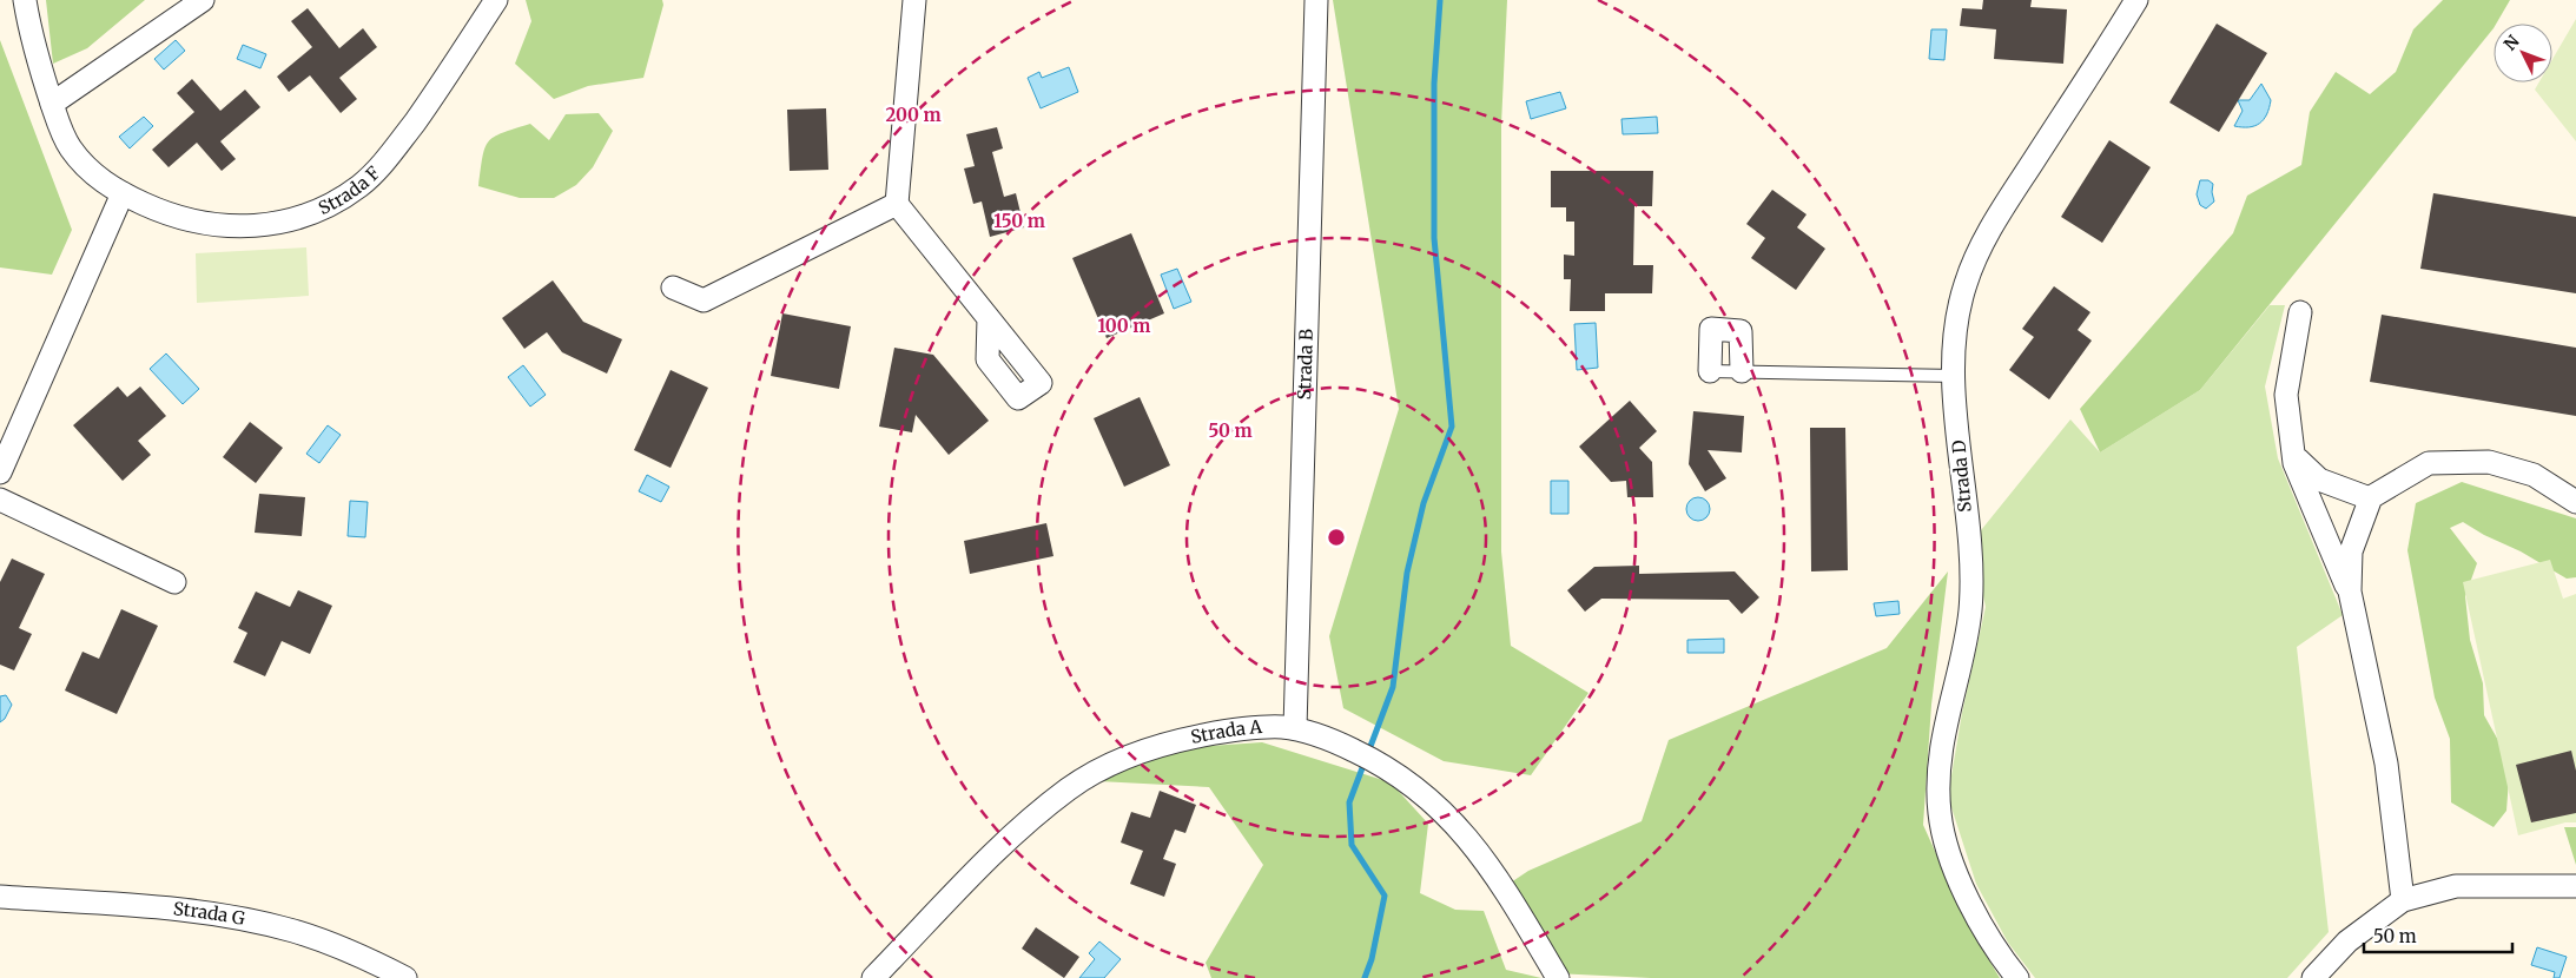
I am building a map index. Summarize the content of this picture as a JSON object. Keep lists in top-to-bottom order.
{
  "streets": {
    "street": [
      "Strada F",
      "Strada B",
      "Strada D",
      "Strada A",
      "Strada G"
    ]
  },
  "crossings": [
    ["Strada B", "Strada A"]
  ],
  "scale_bar": "50 m",
  "north": "top left",
  "rings": [
    "200 m",
    "150 m",
    "100 m",
    "50 m"
  ]
}
